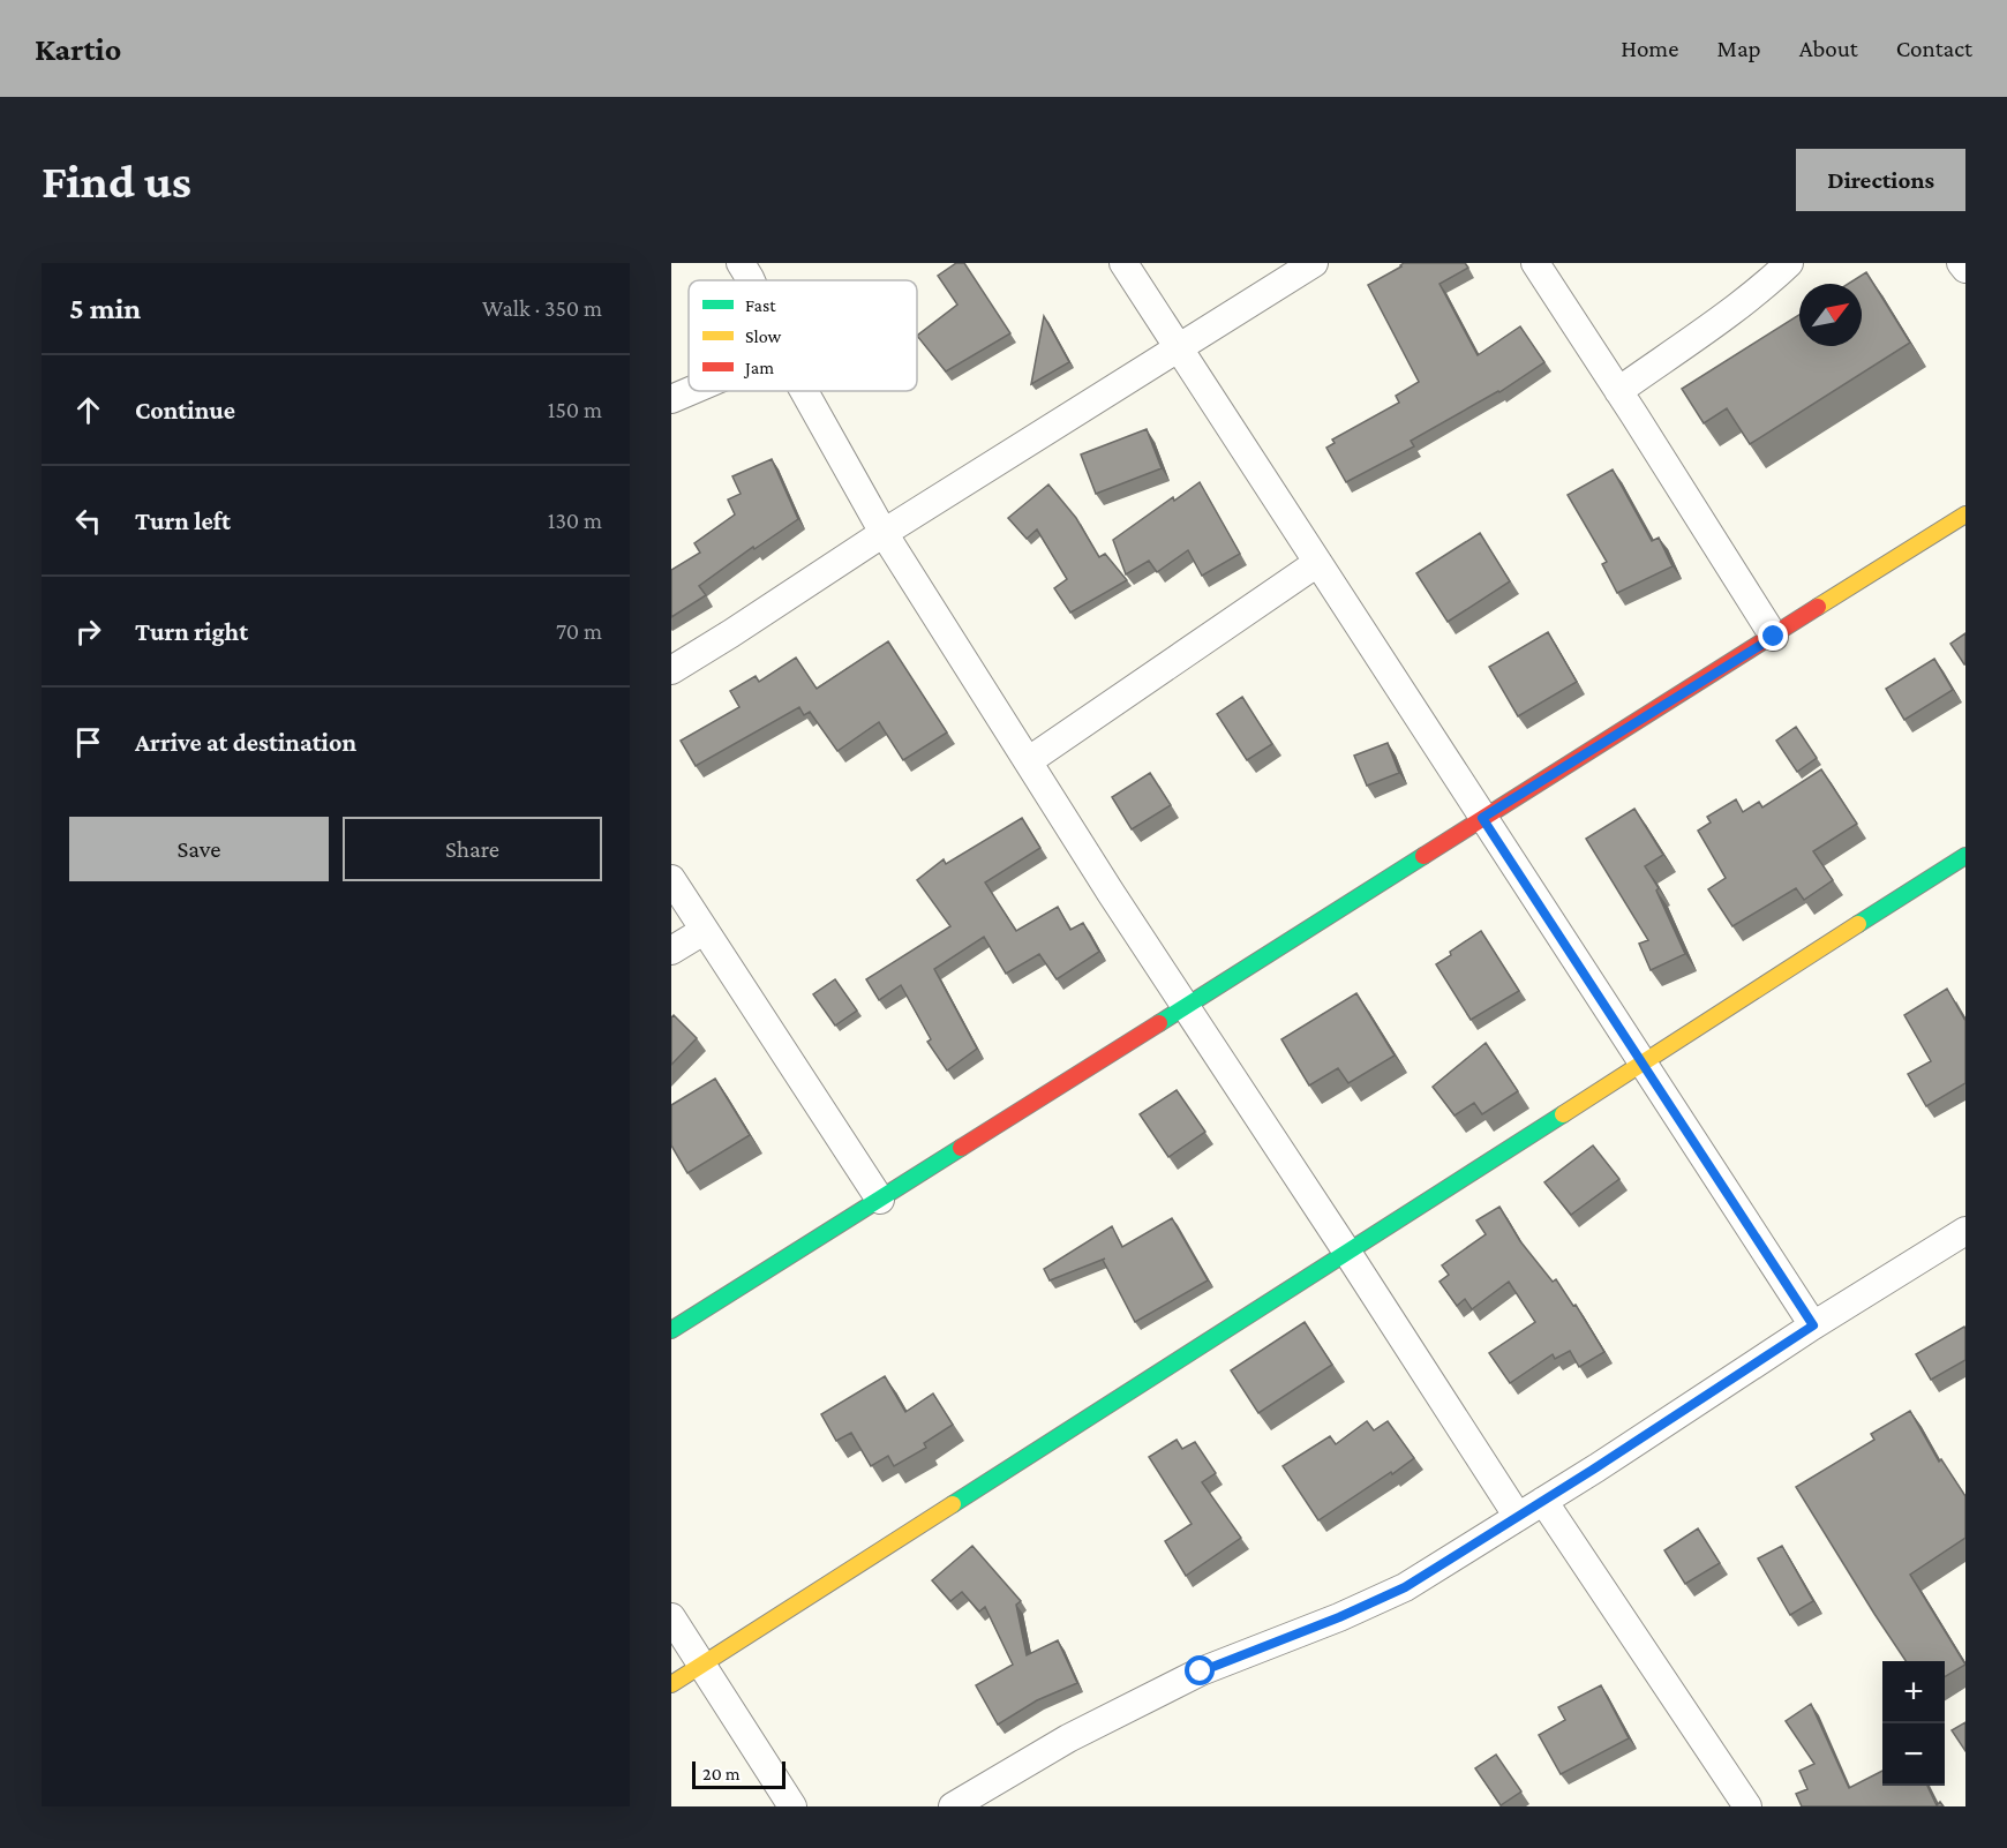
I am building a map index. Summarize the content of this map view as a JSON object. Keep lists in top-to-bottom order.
{
  "legend": ["Fast", "Slow", "Jam"],
  "scale_bar": "20 m",
  "north": "top right",
  "page": {
    "header": "Kartio",
    "nav": [
      "Home",
      "Map",
      "About",
      "Contact"
    ],
    "buttons": [
      "Directions",
      ["Save", "Share"]
    ],
    "title": "Find us",
    "heading": ["5 min", "Walk · 350 m"],
    "list": [
      ["Continue", "150 m"],
      ["Turn left", "130 m"],
      ["Turn right", "70 m"],
      "Arrive at destination"
    ],
    "map_buttons": ["+", "−"],
    "scale": "20 m"
  }
}
